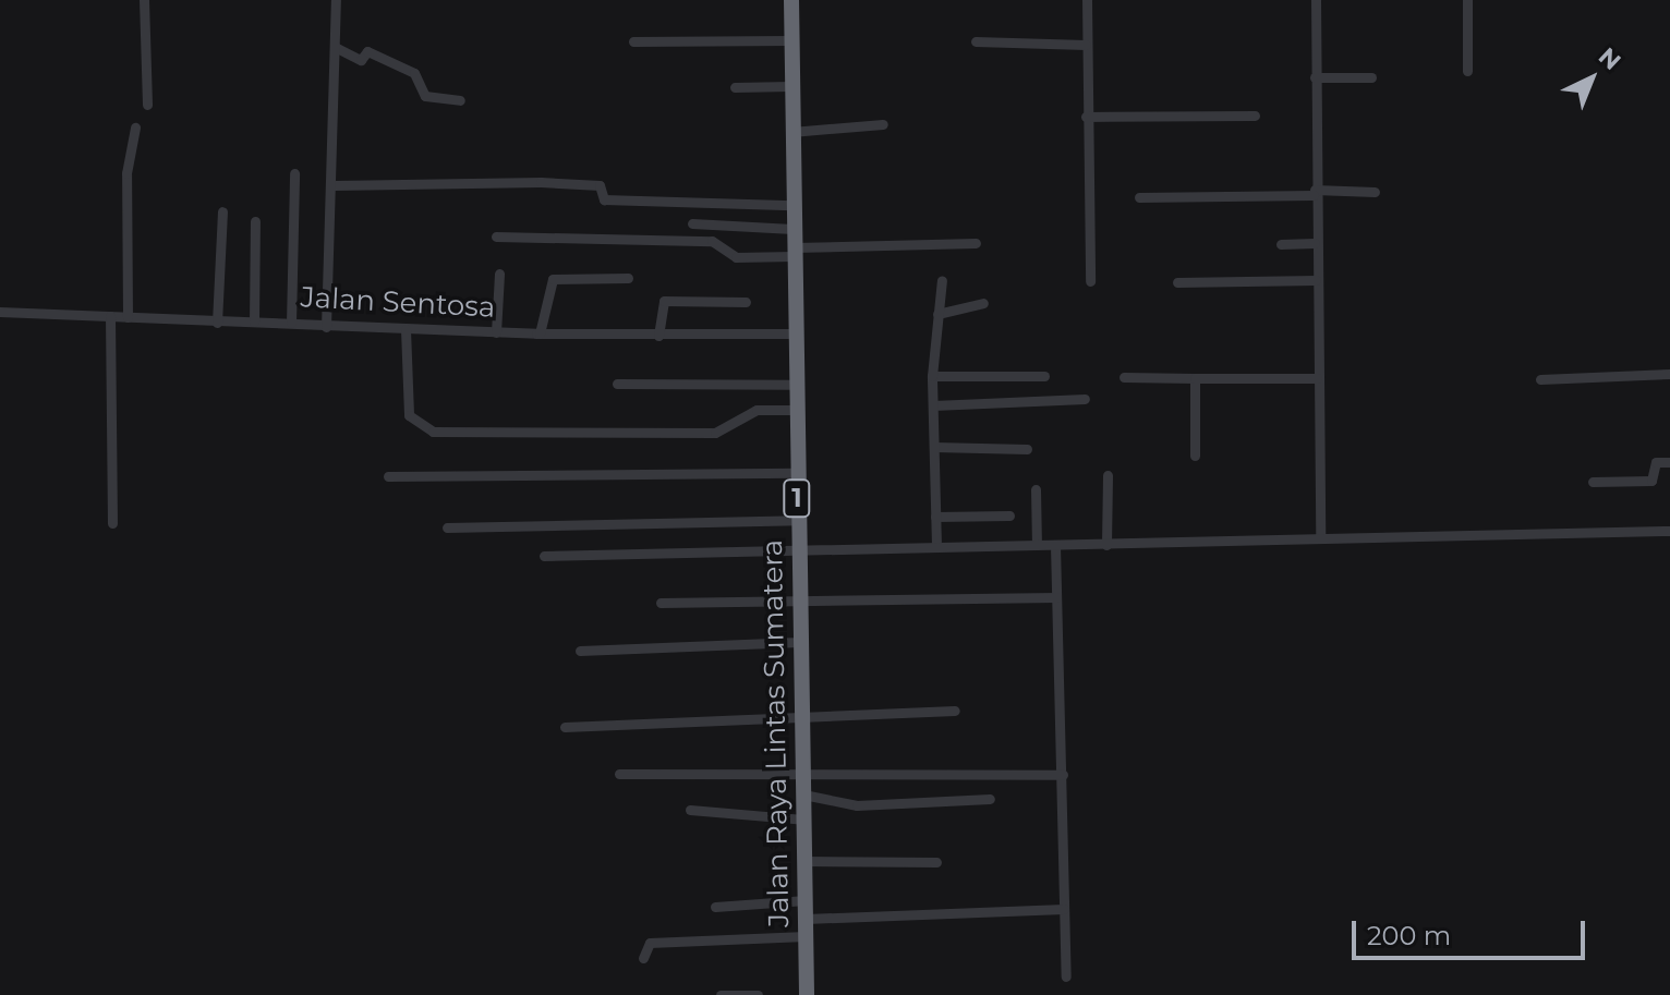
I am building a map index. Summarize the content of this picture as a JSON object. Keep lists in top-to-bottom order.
{
  "streets": {
    "highway": ["1", "Jalan Raya Lintas Sumatera"],
    "street": ["Jalan Sentosa"]
  },
  "crossings": [
    ["Jalan Sentosa", "Jalan Raya Lintas Sumatera"]
  ],
  "scale_bar": "200 m",
  "north": "top right"
}
